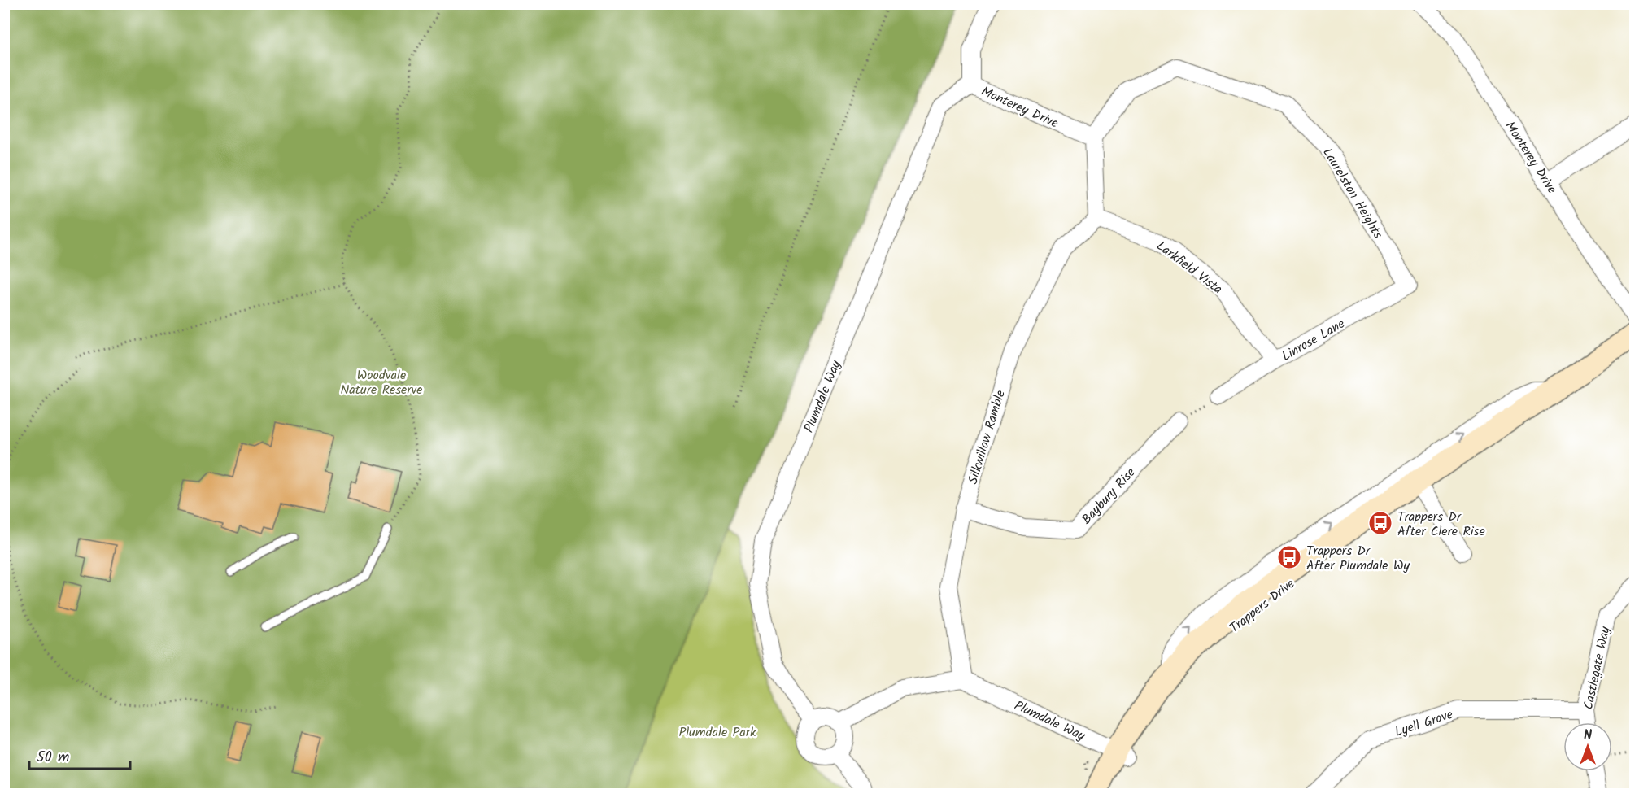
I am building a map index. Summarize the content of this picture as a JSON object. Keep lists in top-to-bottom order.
{
  "streets": {
    "main road": ["Trappers Drive"],
    "street": [
      "Monterey Drive",
      "Laurelston Heights",
      "Larkfield Vista",
      "Linrose Lane",
      "Plumdale Way",
      "Silkwillow Ramble",
      "Baybury Rise",
      "Castlegate Way",
      "Lyell Grove"
    ]
  },
  "crossings": [
    ["Monterey Drive", "Laurelston Heights"],
    ["Monterey Drive", "Plumdale Way"],
    ["Laurelston Heights", "Linrose Lane"],
    ["Larkfield Vista", "Linrose Lane"],
    ["Larkfield Vista", "Silkwillow Ramble"],
    ["Plumdale Way", "Silkwillow Ramble"],
    ["Plumdale Way", "Trappers Drive"],
    ["Silkwillow Ramble", "Baybury Rise"],
    ["Castlegate Way", "Lyell Grove"]
  ],
  "parks": ["Woodvale Nature Reserve", "Plumdale Park"],
  "places": {
    "bus stop": ["Trappers Dr After Clere Rise", "Trappers Dr After Plumdale Wy"]
  },
  "scale_bar": "50 m",
  "north": "top"
}
